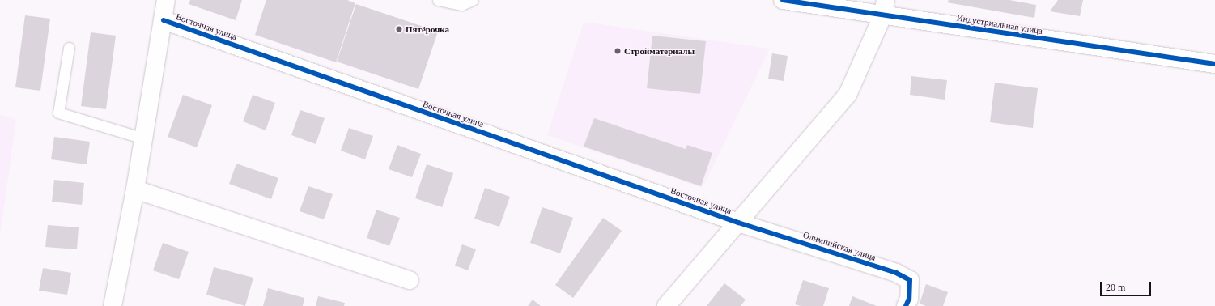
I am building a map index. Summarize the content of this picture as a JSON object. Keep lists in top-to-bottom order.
{
  "streets": {
    "street": ["Индустриальная улица", "Восточная улица", "Олимпийская улица"]
  },
  "crossings": [
    ["Восточная улица", "Олимпийская улица"]
  ],
  "places": ["Пятёрочка", "Стройматериалы"],
  "scale_bar": "20 m"
}
